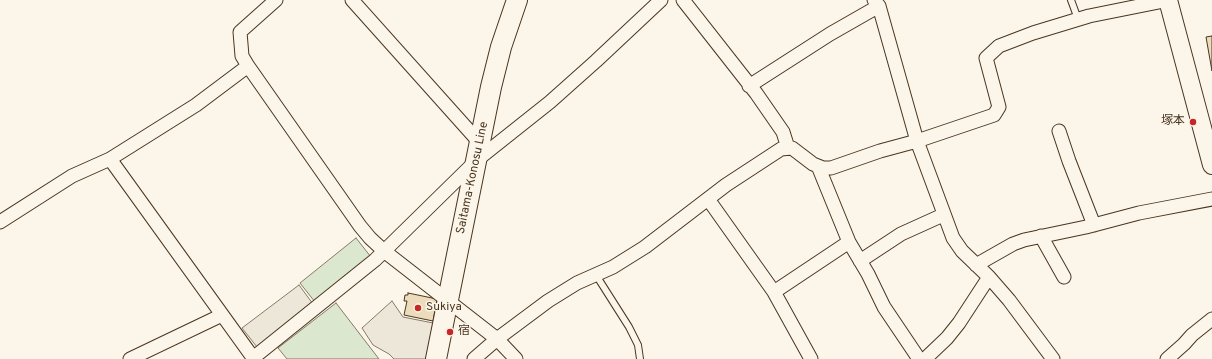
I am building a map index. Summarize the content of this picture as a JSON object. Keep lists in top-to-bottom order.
{
  "streets": {
    "main road": ["Saitama-Konosu Line"]
  },
  "places": ["塚本", "Sukiya", "宿"]
}
